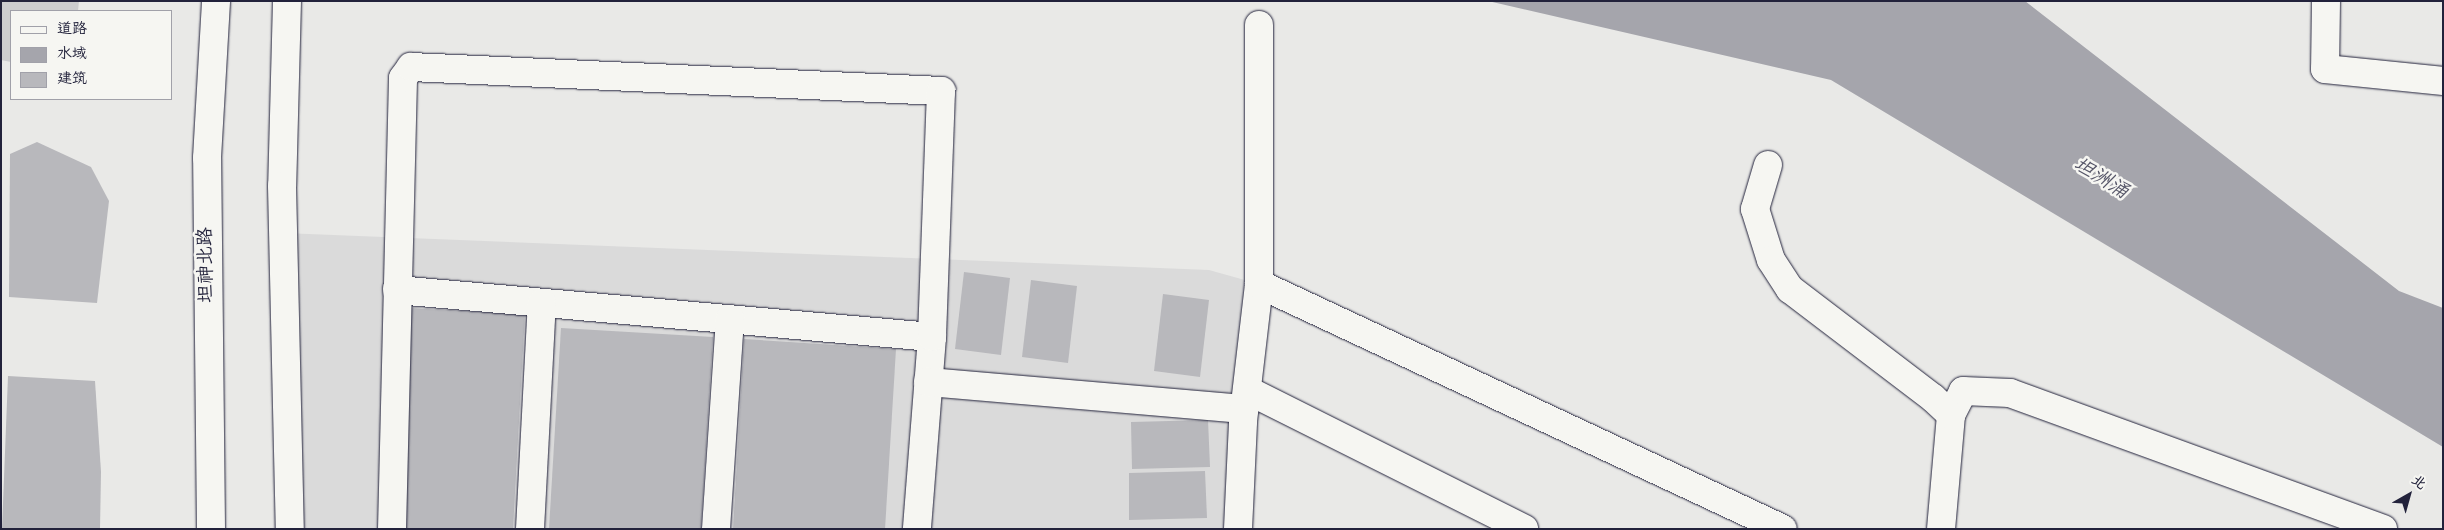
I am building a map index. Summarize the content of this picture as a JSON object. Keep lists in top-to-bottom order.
{
  "streets": {
    "street": ["坦神北路"]
  },
  "water": ["坦洲涌"],
  "legend": ["道路", "水域", "建筑"],
  "north": "top right"
}
